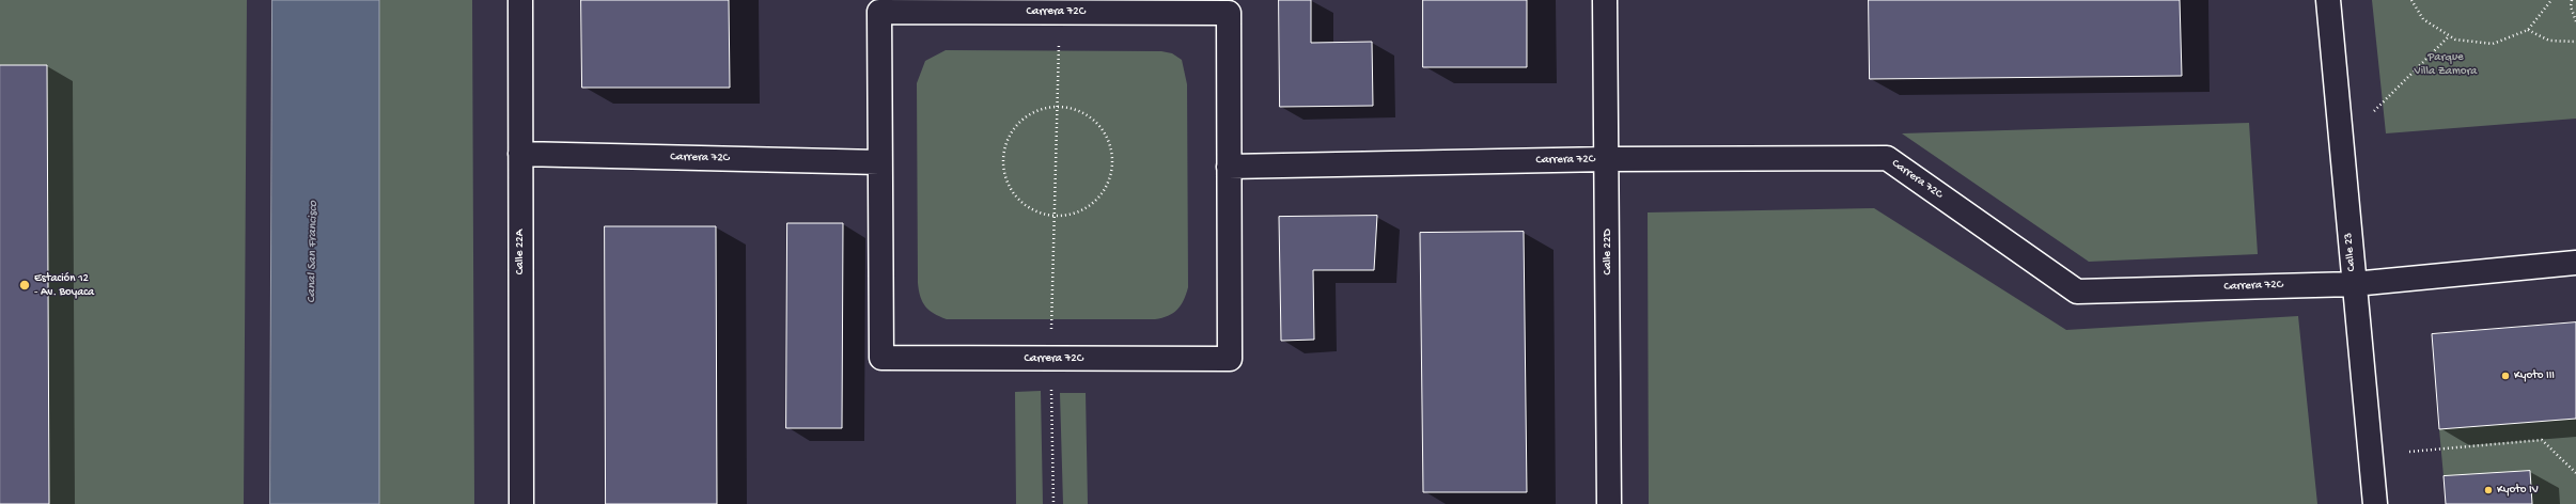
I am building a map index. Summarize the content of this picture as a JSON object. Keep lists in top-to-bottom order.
{
  "streets": {
    "street": [
      "Carrera 72C",
      "Calle 22A",
      "Calle 22D",
      "Calle 23"
    ]
  },
  "crossings": [
    ["Carrera 72C", "Calle 22A"],
    ["Carrera 72C", "Calle 22D"],
    ["Carrera 72C", "Calle 23"]
  ],
  "water": ["Canal San Francisco"],
  "parks": ["Parque Villa Zamora"],
  "places": ["Estación 12 - Av. Boyaca", "Kyoto III", "Kyoto IV"]
}
